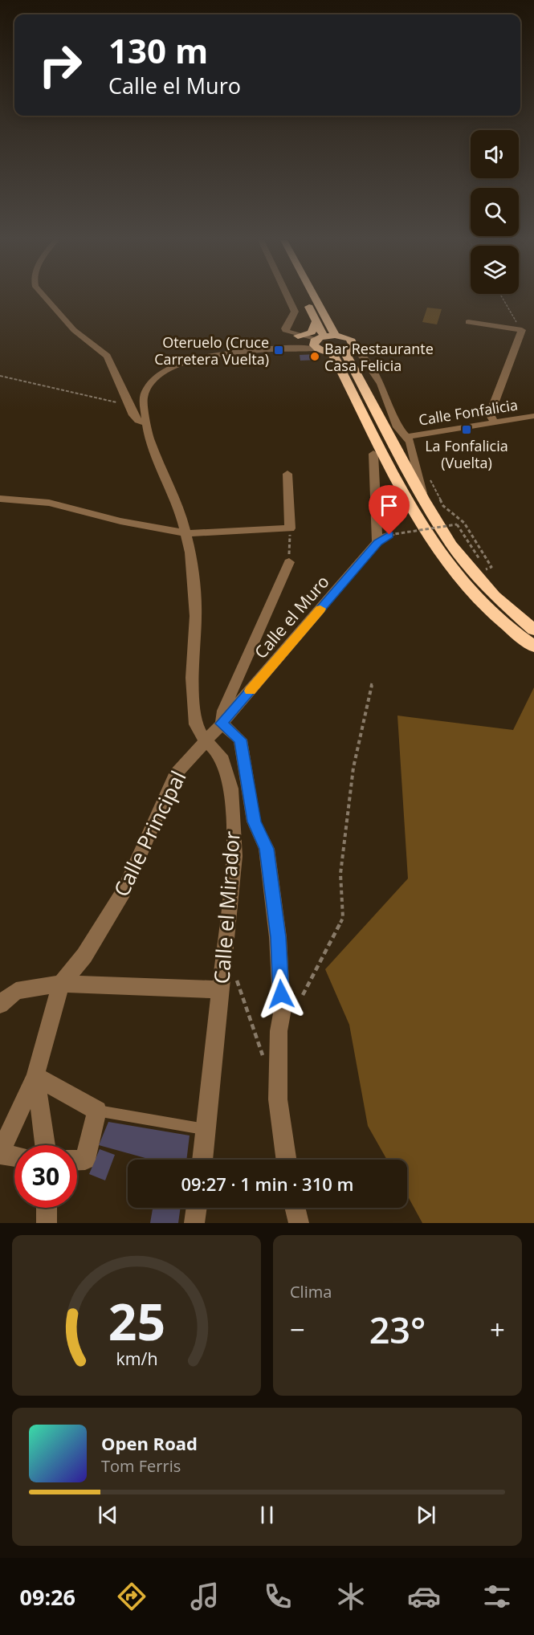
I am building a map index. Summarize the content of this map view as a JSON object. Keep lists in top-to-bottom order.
{
  "streets": {
    "street": [
      "Calle Fonfalicia",
      "Calle el Muro",
      "Calle Principal",
      "Calle el Mirador"
    ]
  },
  "crossings": [
    ["Calle Principal", "Calle el Mirador"]
  ],
  "places": {
    "transit": ["Oteruelo (Cruce Carretera Vuelta)", "La Fonfalicia (Vuelta)"],
    "other": ["Bar Restaurante Casa Felicia"]
  },
  "page": {
    "turn": ["130 m", "Calle el Muro"],
    "limit": "30",
    "trip": "09:27 · 1 min · 310 m",
    "tile": "Clima",
    "heat": ["−", "23°", "+"],
    "song": ["Open Road", "Tom Ferris"],
    "tabs": "09:26",
    "gauge": ["25", "km/h"]
  }
}
